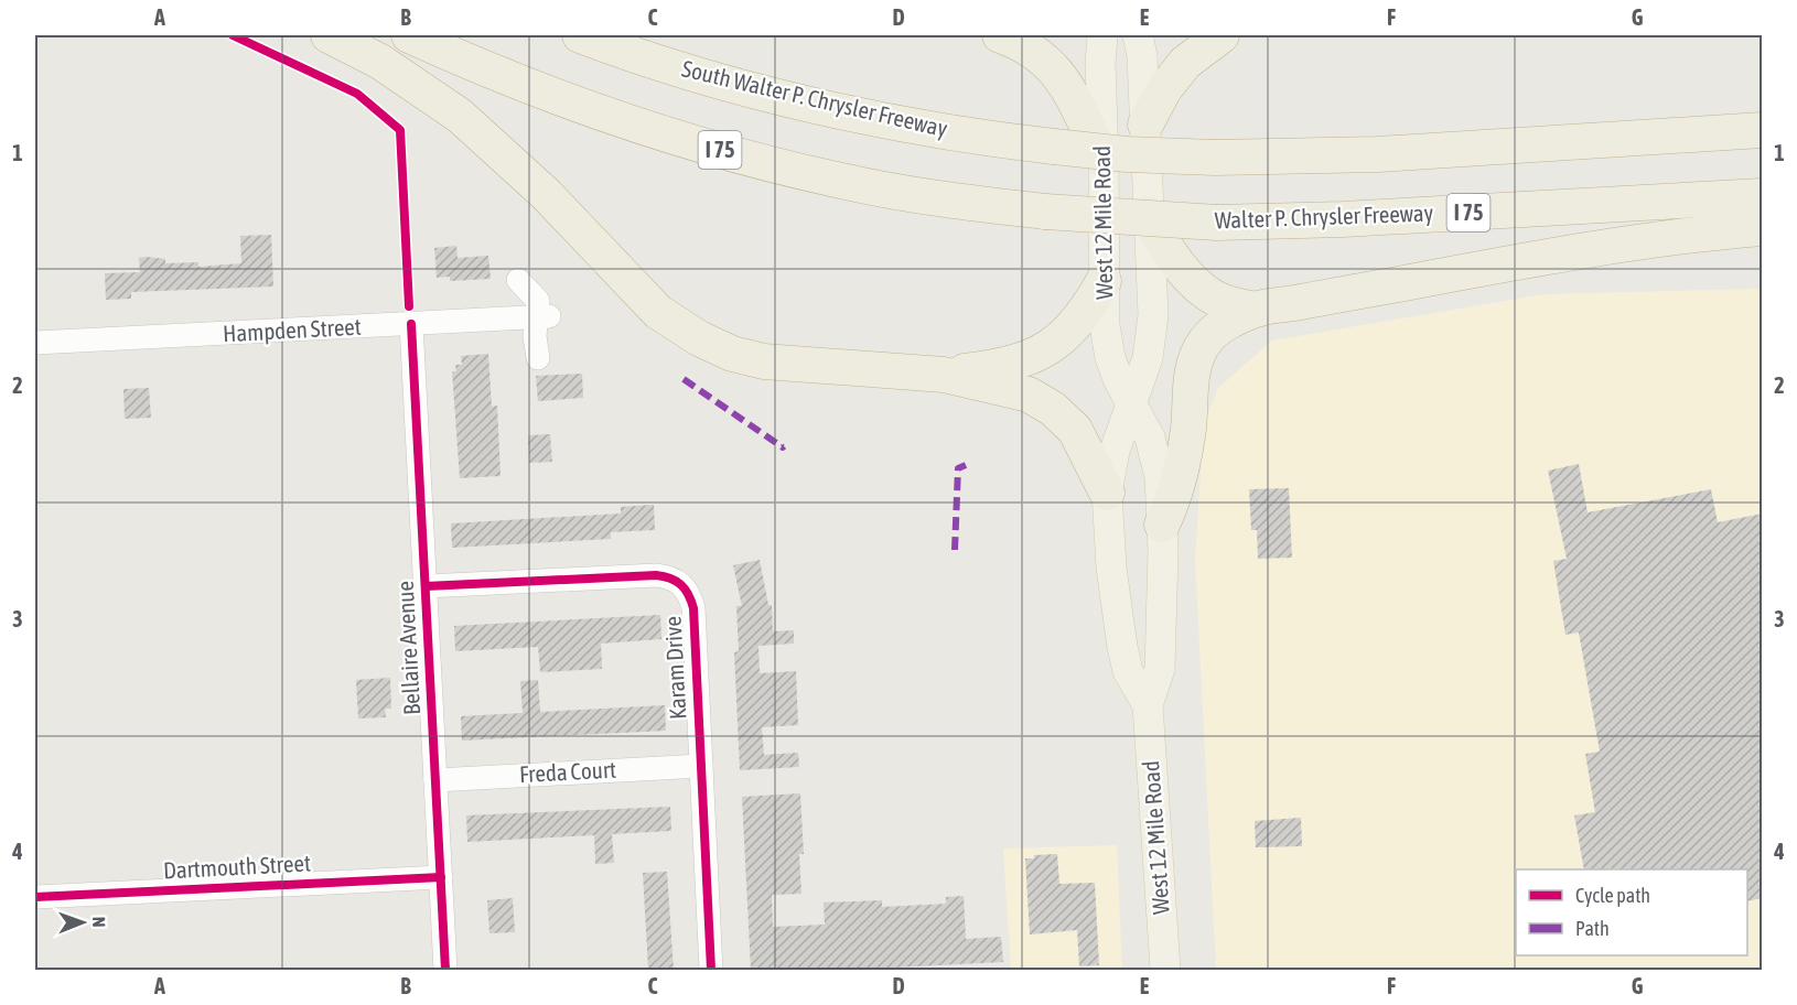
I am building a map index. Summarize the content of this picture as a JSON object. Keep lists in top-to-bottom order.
{
  "streets": {
    "highway": ["South Walter P. Chrysler Freeway", "I 75", "Walter P. Chrysler Freeway"],
    "main road": ["West 12 Mile Road"],
    "street": [
      "Hampden Street",
      "Bellaire Avenue",
      "Karam Drive",
      "Freda Court",
      "Dartmouth Street"
    ]
  },
  "crossings": [
    ["Hampden Street", "Bellaire Avenue"],
    ["Bellaire Avenue", "Karam Drive"],
    ["Bellaire Avenue", "Freda Court"],
    ["Bellaire Avenue", "Dartmouth Street"],
    ["Karam Drive", "Freda Court"]
  ],
  "legend": ["Cycle path", "Path"],
  "north": "right",
  "grid": {
    "columns": [
      "A",
      "B",
      "C",
      "D",
      "E",
      "F",
      "G"
    ],
    "rows": [
      "1",
      "2",
      "3",
      "4"
    ]
  }
}
